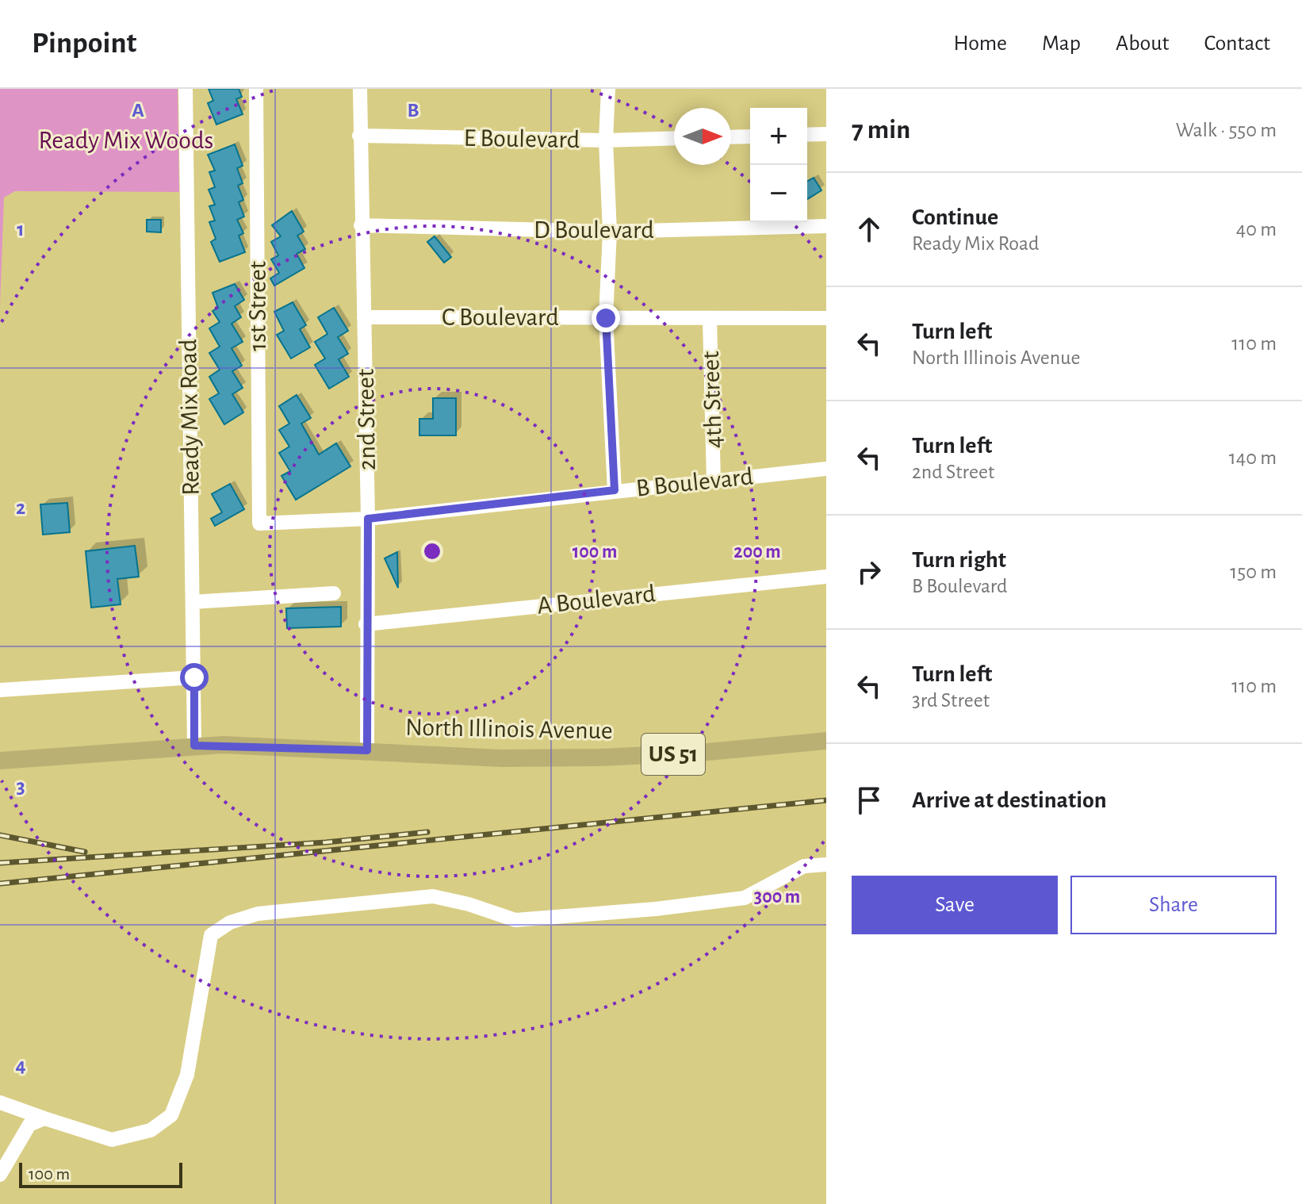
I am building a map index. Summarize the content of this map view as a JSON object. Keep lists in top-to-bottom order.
{
  "streets": {
    "main road": ["North Illinois Avenue", "US 51"],
    "street": [
      "E Boulevard",
      "D Boulevard",
      "1st Street",
      "C Boulevard",
      "4th Street",
      "Ready Mix Road",
      "2nd Street",
      "B Boulevard",
      "A Boulevard"
    ]
  },
  "crossings": [
    ["E Boulevard", "2nd Street"],
    ["D Boulevard", "2nd Street"],
    ["1st Street", "B Boulevard"],
    ["C Boulevard", "4th Street"],
    ["C Boulevard", "2nd Street"],
    ["4th Street", "B Boulevard"],
    ["Ready Mix Road", "North Illinois Avenue"],
    ["2nd Street", "B Boulevard"],
    ["2nd Street", "A Boulevard"],
    ["2nd Street", "North Illinois Avenue"]
  ],
  "parks": ["Ready Mix Woods"],
  "scale_bar": "100 m",
  "north": "right",
  "page": {
    "header": "Pinpoint",
    "nav": [
      "Home",
      "Map",
      "About",
      "Contact"
    ],
    "heading": ["7 min", "Walk · 550 m"],
    "map_buttons": ["+", "−"],
    "list": [
      ["Continue", "Ready Mix Road", "40 m"],
      ["Turn left", "North Illinois Avenue", "110 m"],
      ["Turn left", "2nd Street", "140 m"],
      ["Turn right", "B Boulevard", "150 m"],
      ["Turn left", "3rd Street", "110 m"],
      "Arrive at destination"
    ],
    "buttons": ["Save", "Share"],
    "scale": "100 m"
  },
  "grid": {
    "columns": ["A", "B"],
    "rows": [
      "1",
      "2",
      "3",
      "4"
    ]
  },
  "rings": ["100 m", "200 m", "300 m"]
}
